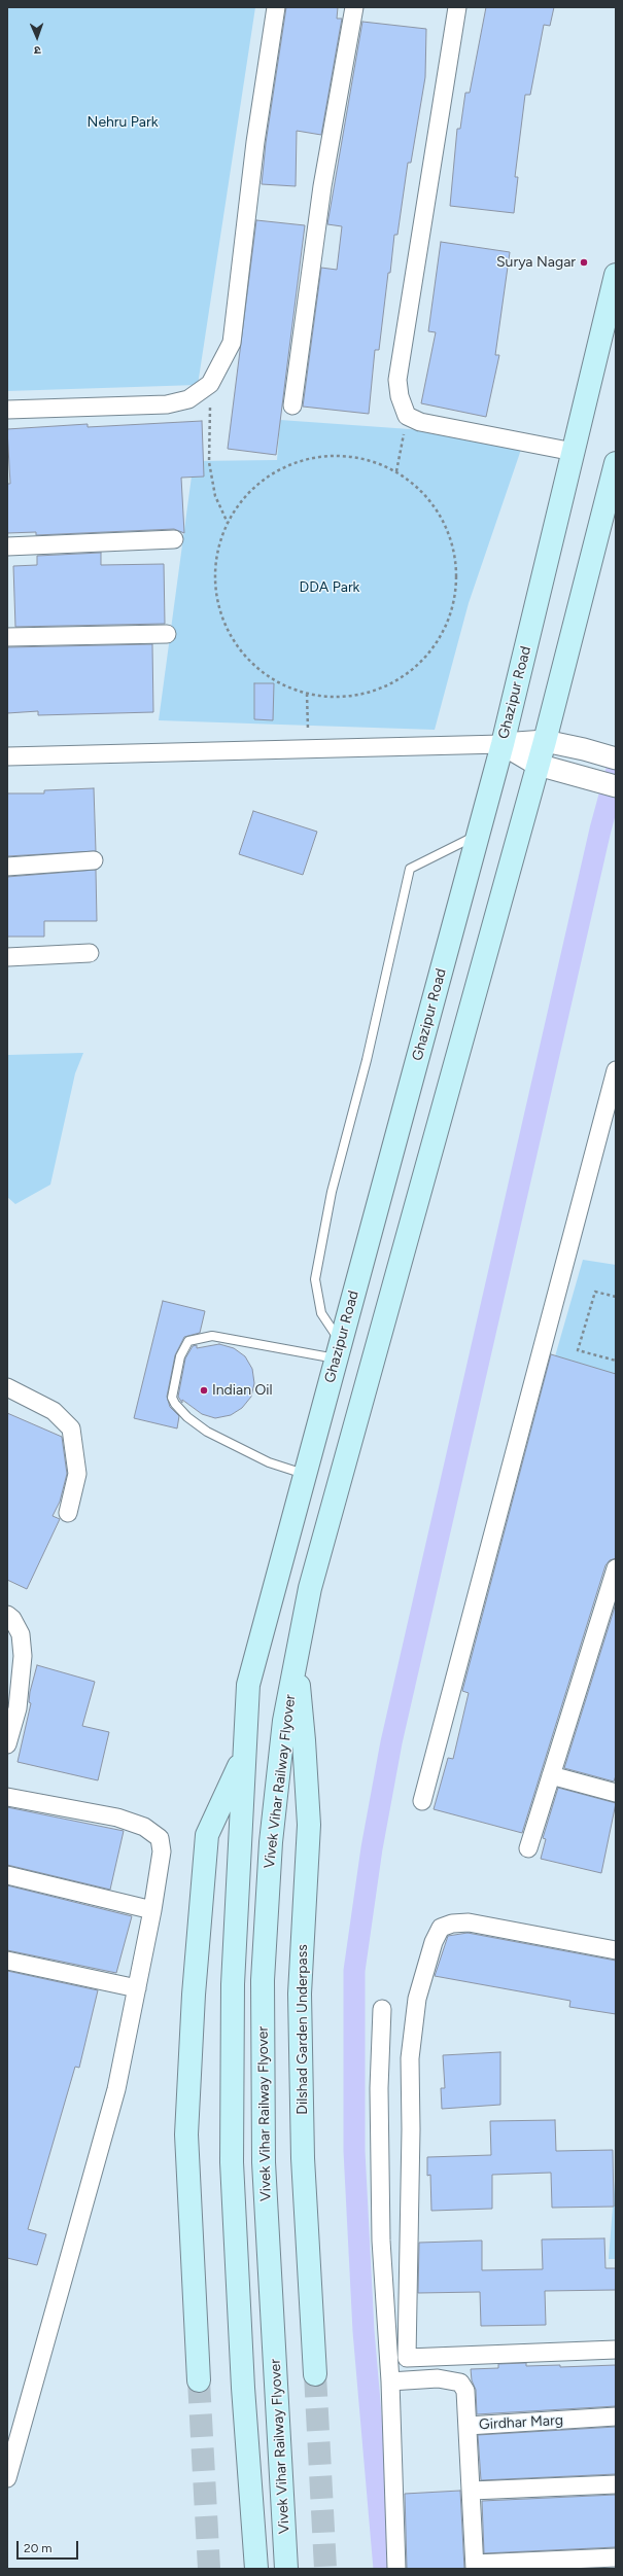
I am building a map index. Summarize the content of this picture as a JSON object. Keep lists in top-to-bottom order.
{
  "streets": {
    "main road": ["Ghazipur Road", "Vivek Vihar Railway Flyover", "Dilshad Garden Underpass"],
    "street": ["Girdhar Marg"]
  },
  "crossings": [
    ["Vivek Vihar Railway Flyover", "Dilshad Garden Underpass"]
  ],
  "parks": ["Nehru Park", "DDA Park"],
  "places": ["Surya Nagar", "Indian Oil"],
  "scale_bar": "20 m",
  "north": "bottom"
}
